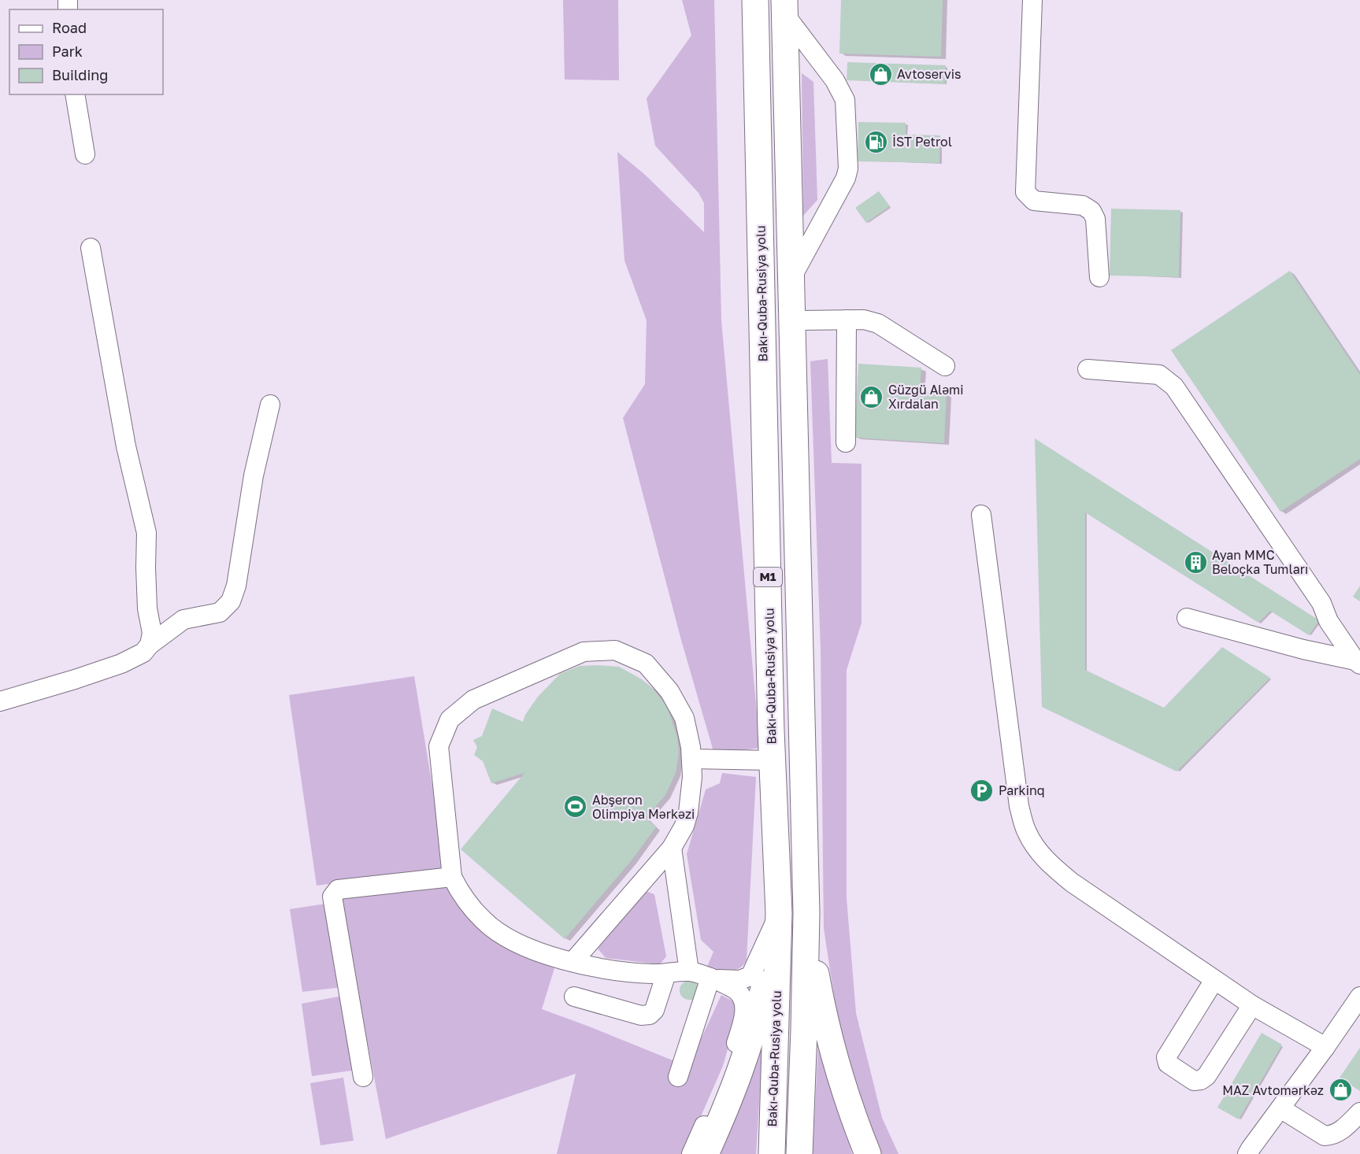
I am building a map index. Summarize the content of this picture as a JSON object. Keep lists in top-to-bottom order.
{
  "streets": {
    "highway": ["Bakı-Quba-Rusiya yolu", "M1"]
  },
  "places": {
    "shop": ["Avtoservis", "Güzgü Aləmi Xırdalan", "MAZ Avtomərkəz"],
    "fuel station": ["İST Petrol"],
    "building": ["Ayan MMC Beloçka Tumları"],
    "parking": ["Parkinq"],
    "sports": ["Abşeron Olimpiya Mərkəzi"]
  },
  "legend": ["Road", "Park", "Building"]
}
